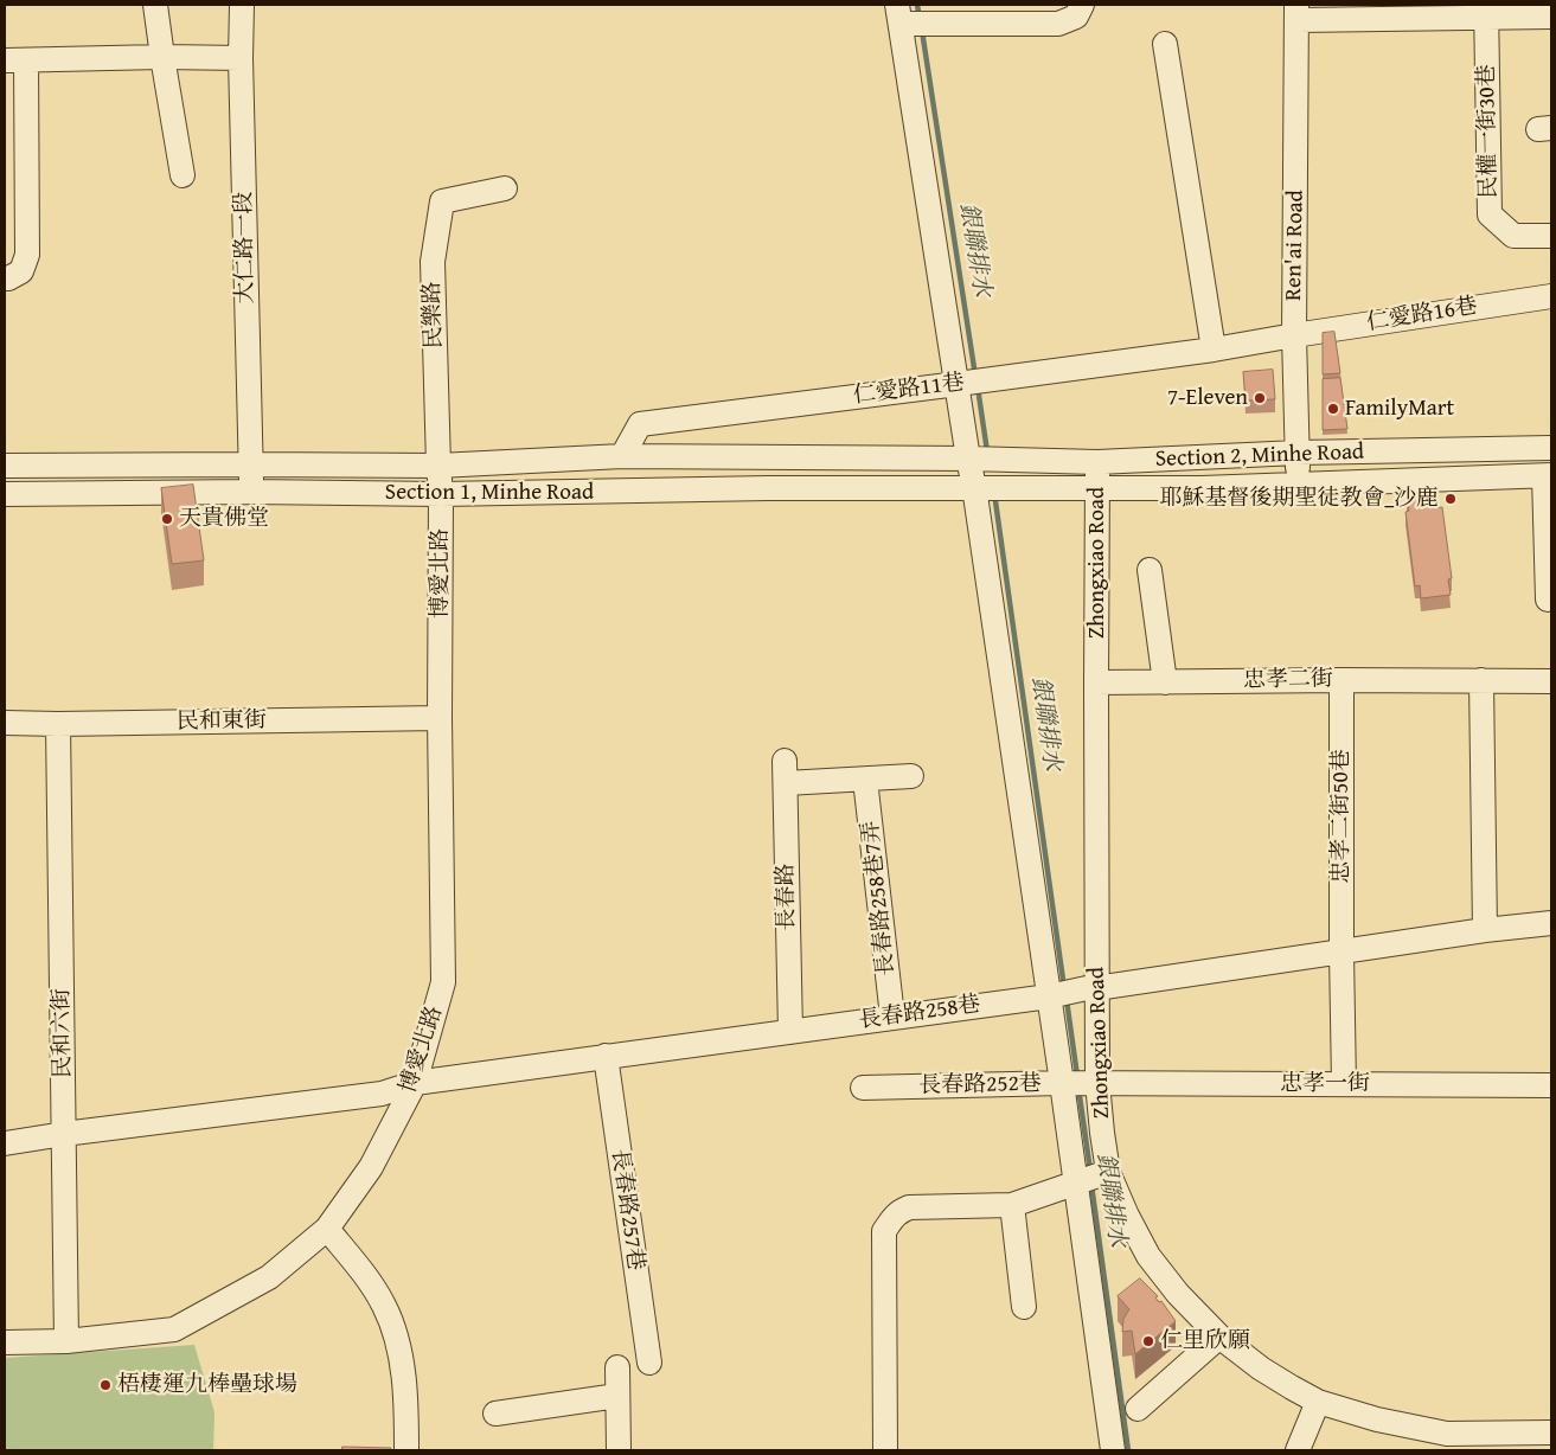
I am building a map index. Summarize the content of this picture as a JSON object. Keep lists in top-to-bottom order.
{
  "streets": {
    "street": [
      "民權一街30巷",
      "Ren'ai Road",
      "大仁路一段",
      "民樂路",
      "仁愛路16巷",
      "仁愛路11巷",
      "Section 2, Minhe Road",
      "Section 1, Minhe Road",
      "Zhongxiao Road",
      "博愛北路",
      "忠孝二街",
      "民和東街",
      "忠孝二街50巷",
      "長春路",
      "長春路258巷7弄",
      "長春路258巷",
      "民和六街",
      "忠孝一街",
      "長春路252巷",
      "長春路257巷"
    ]
  },
  "crossings": [
    ["Ren'ai Road", "仁愛路16巷"],
    ["Ren'ai Road", "仁愛路11巷"],
    ["Ren'ai Road", "Section 2, Minhe Road"],
    ["Ren'ai Road", "Section 1, Minhe Road"],
    ["大仁路一段", "Section 1, Minhe Road"],
    ["民樂路", "Section 1, Minhe Road"],
    ["民樂路", "博愛北路"],
    ["仁愛路16巷", "仁愛路11巷"],
    ["仁愛路11巷", "Section 1, Minhe Road"],
    ["Section 2, Minhe Road", "Section 1, Minhe Road"],
    ["Section 2, Minhe Road", "Zhongxiao Road"],
    ["Section 1, Minhe Road", "Zhongxiao Road"],
    ["Section 1, Minhe Road", "博愛北路"],
    ["Zhongxiao Road", "忠孝二街"],
    ["Zhongxiao Road", "長春路258巷"],
    ["Zhongxiao Road", "忠孝一街"],
    ["Zhongxiao Road", "長春路252巷"],
    ["博愛北路", "民和東街"],
    ["博愛北路", "民和六街"],
    ["忠孝二街", "忠孝二街50巷"],
    ["民和東街", "民和六街"],
    ["忠孝二街50巷", "長春路258巷"],
    ["忠孝二街50巷", "忠孝一街"],
    ["長春路", "長春路258巷7弄"],
    ["長春路", "長春路258巷"],
    ["長春路258巷7弄", "長春路258巷"],
    ["忠孝一街", "長春路252巷"]
  ],
  "water": ["銀聯排水"],
  "places": [
    "7-Eleven",
    "FamilyMart",
    "耶穌基督後期聖徒教會_沙鹿",
    "天貴佛堂",
    "仁里欣願",
    "梧棲運九棒壘球場"
  ]
}
